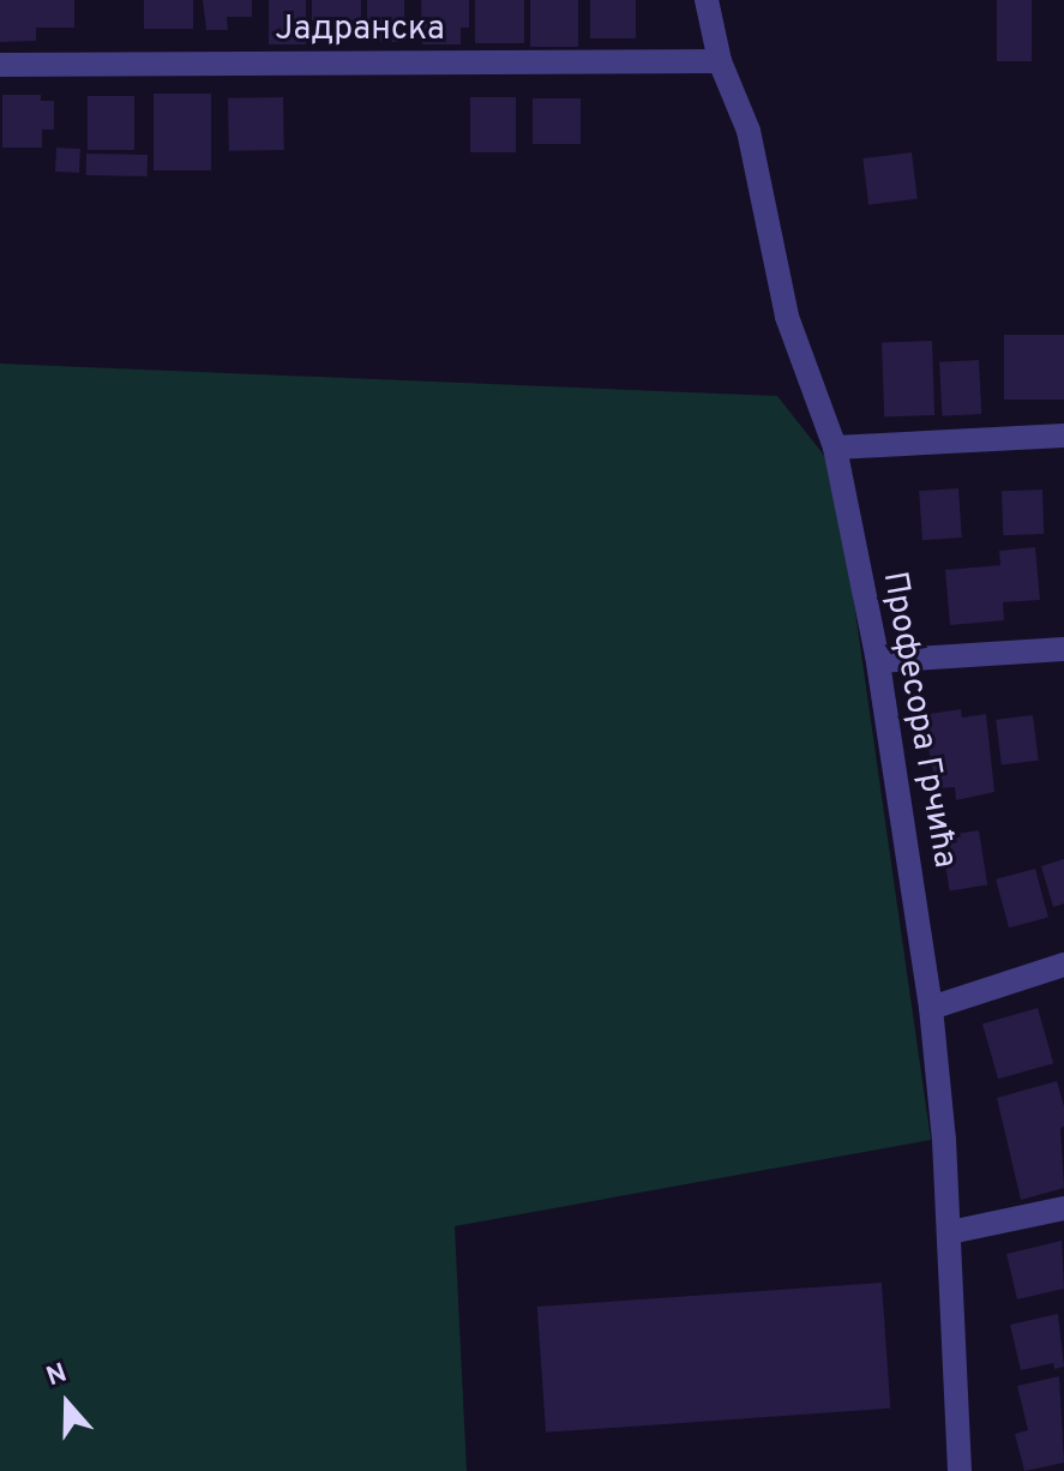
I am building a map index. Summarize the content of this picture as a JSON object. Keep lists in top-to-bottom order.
{
  "streets": {
    "street": ["Јадранска", "Професора Грчића"]
  },
  "crossings": [
    ["Јадранска", "Професора Грчића"]
  ],
  "north": "top"
}
